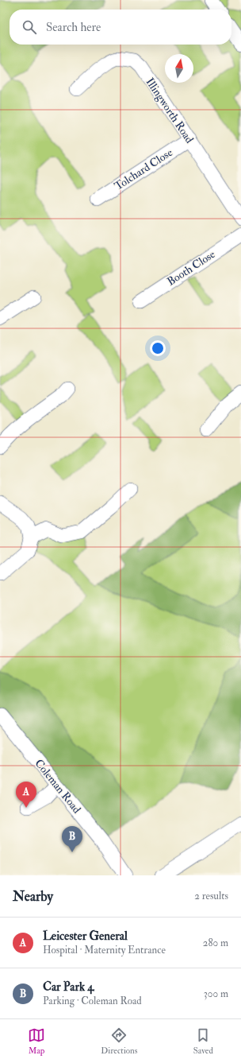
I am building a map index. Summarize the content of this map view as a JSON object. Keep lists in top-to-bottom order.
{
  "streets": {
    "street": [
      "Illingworth Road",
      "Tolchard Close",
      "Booth Close",
      "Coleman Road"
    ]
  },
  "crossings": [
    ["Illingworth Road", "Tolchard Close"]
  ],
  "north": "top",
  "page": {
    "search": "Search here",
    "pins": ["A", "B"],
    "heading": ["Nearby", "2 results"],
    "list": [
      {
        "mark": "A",
        "name": "Leicester General",
        "note": "Hospital · Maternity Entrance",
        "value": "280 m"
      },
      {
        "mark": "B",
        "name": "Car Park 4",
        "note": "Parking · Coleman Road",
        "value": "300 m"
      }
    ],
    "nav": ["Map", "Directions", "Saved"]
  }
}
